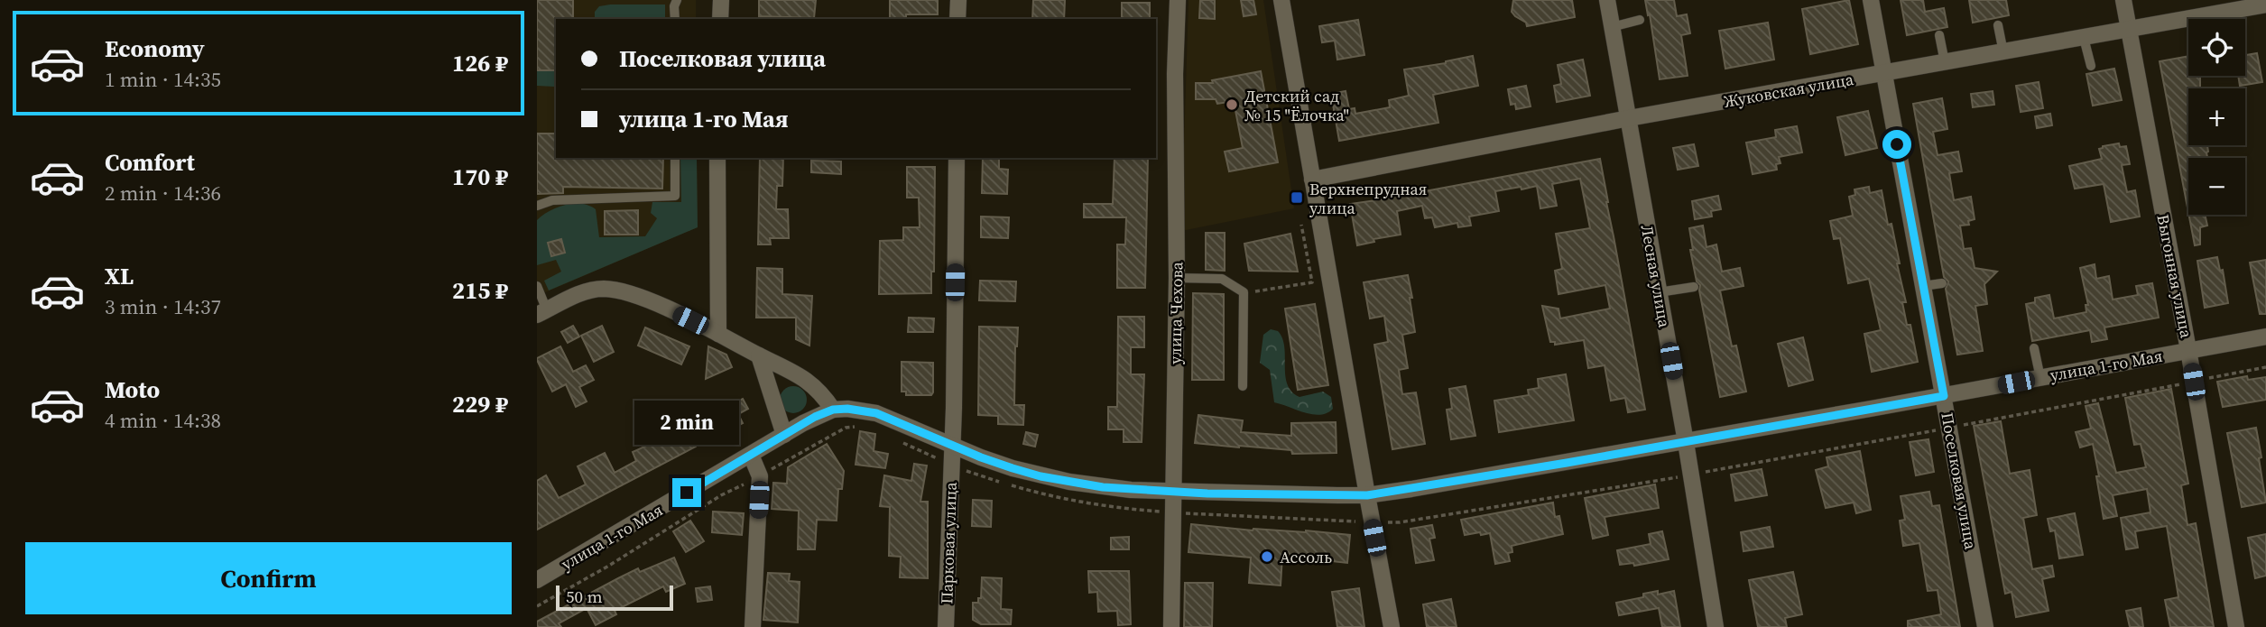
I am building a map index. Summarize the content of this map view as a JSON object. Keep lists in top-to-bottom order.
{
  "streets": {
    "street": [
      "Жуковская улица",
      "Лесная улица",
      "Выгонная улица",
      "улица Чехова",
      "улица 1-го Мая",
      "Поселковая улица",
      "Парковая улица"
    ]
  },
  "crossings": [
    ["Жуковская улица", "Лесная улица"],
    ["Жуковская улица", "Выгонная улица"],
    ["Жуковская улица", "Поселковая улица"],
    ["Лесная улица", "улица 1-го Мая"],
    ["Выгонная улица", "улица 1-го Мая"],
    ["улица Чехова", "улица 1-го Мая"],
    ["улица 1-го Мая", "Поселковая улица"],
    ["улица 1-го Мая", "Парковая улица"]
  ],
  "places": {
    "other": ["Детский сад № 15 \"Ёлочка\"", "Ассоль"],
    "transit": ["Верхнепрудная улица"]
  },
  "scale_bar": "50 m",
  "page": {
    "list": [
      {
        "name": "Economy",
        "note": "1 min · 14:35",
        "value": "126 ₽"
      },
      {
        "name": "Comfort",
        "note": "2 min · 14:36",
        "value": "170 ₽"
      },
      {
        "name": "XL",
        "note": "3 min · 14:37",
        "value": "215 ₽"
      },
      {
        "name": "Moto",
        "note": "4 min · 14:38",
        "value": "229 ₽"
      }
    ],
    "map_buttons": ["+", "−"],
    "banner": ["Поселковая улица", "улица 1-го Мая"],
    "bubble": "2 min",
    "buttons": "Confirm",
    "scale": "50 m"
  }
}
